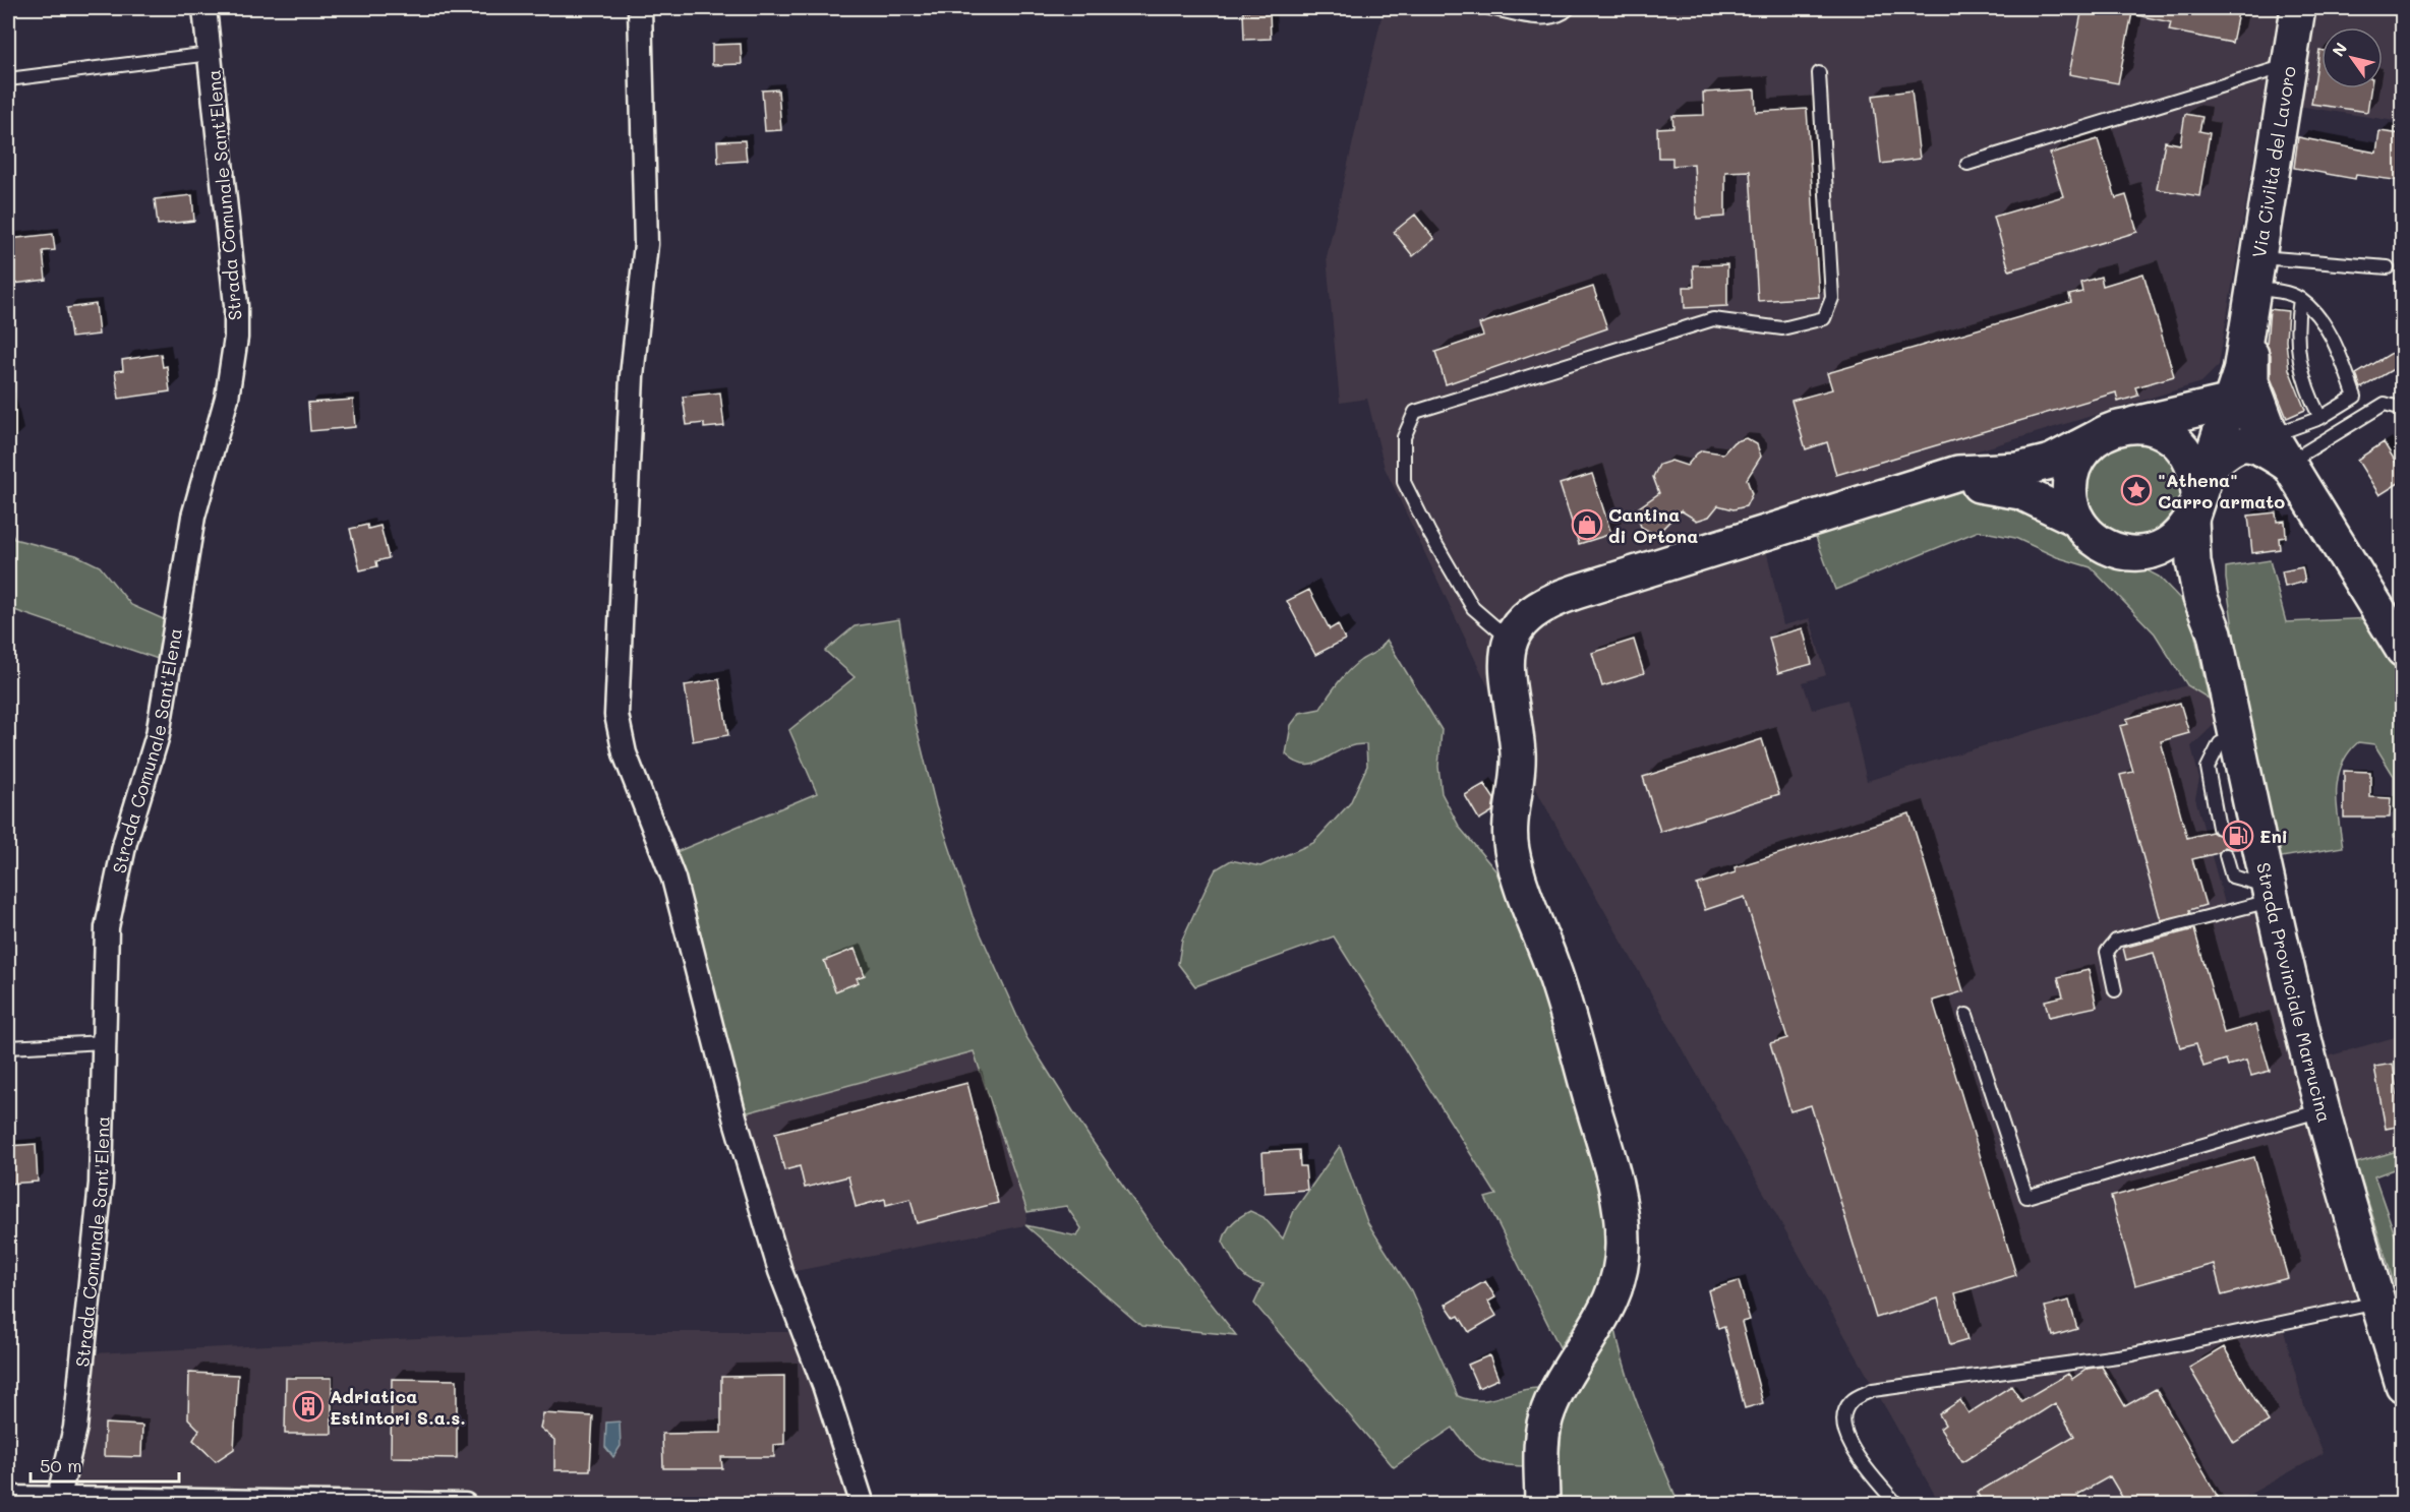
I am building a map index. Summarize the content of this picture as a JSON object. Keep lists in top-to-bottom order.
{
  "streets": {
    "main road": ["Via Civiltà del Lavoro", "Strada Provinciale Marrucina"],
    "street": ["Strada Comunale Sant'Elena"]
  },
  "places": {
    "place": ["\"Athena\" Carro armato"],
    "shop": ["Cantina di Ortona"],
    "fuel station": ["Eni"],
    "building": ["Adriatica Estintori S.a.s."]
  },
  "scale_bar": "50 m",
  "north": "top left"
}
